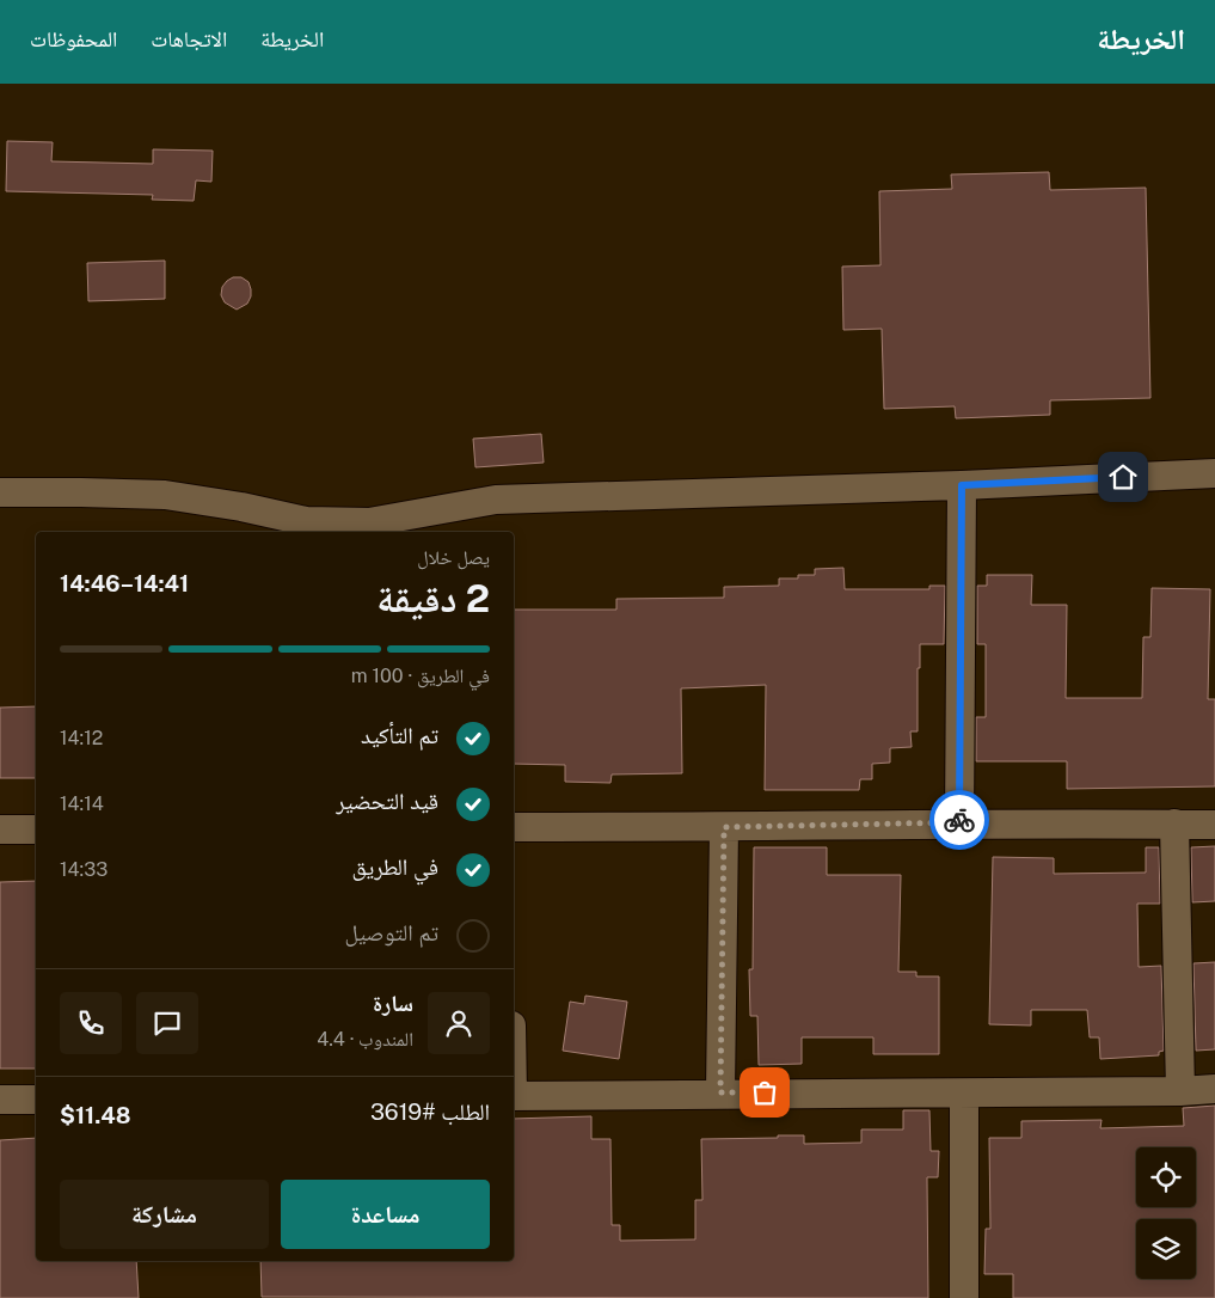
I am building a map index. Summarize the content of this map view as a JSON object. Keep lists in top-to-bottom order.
{
  "page": {
    "header": "الخريطة",
    "nav": ["الخريطة", "الاتجاهات", "المحفوظات"],
    "heading": ["2 دقيقة", "يصل خلال", "14:41–14:46"],
    "panel": [
      "سارة",
      "المندوب · 4.4",
      "الطلب #3619",
      "$11.48"
    ],
    "bar": "في الطريق · 100 m",
    "list": [
      ["تم التأكيد", "14:12"],
      ["قيد التحضير", "14:14"],
      ["في الطريق", "14:33"],
      "تم التوصيل"
    ],
    "buttons": ["مساعدة", "مشاركة"]
  }
}
